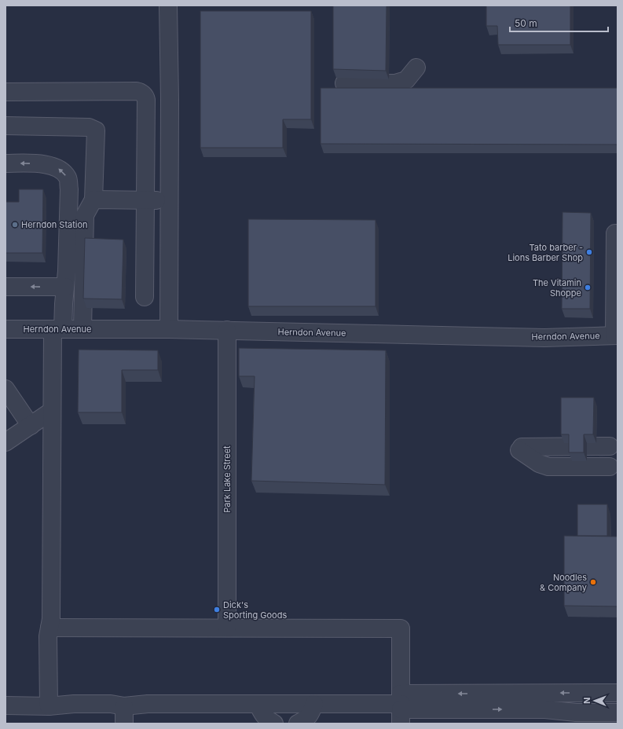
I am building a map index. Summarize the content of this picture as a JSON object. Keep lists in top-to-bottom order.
{
  "streets": {
    "street": ["Herndon Avenue", "Park Lake Street"]
  },
  "crossings": [
    ["Herndon Avenue", "Park Lake Street"]
  ],
  "places": [
    "Herndon Station",
    "Tato barber - Lions Barber Shop",
    "The Vitamin Shoppe",
    "Noodles & Company",
    "Dick's Sporting Goods"
  ],
  "scale_bar": "50 m",
  "north": "left"
}
